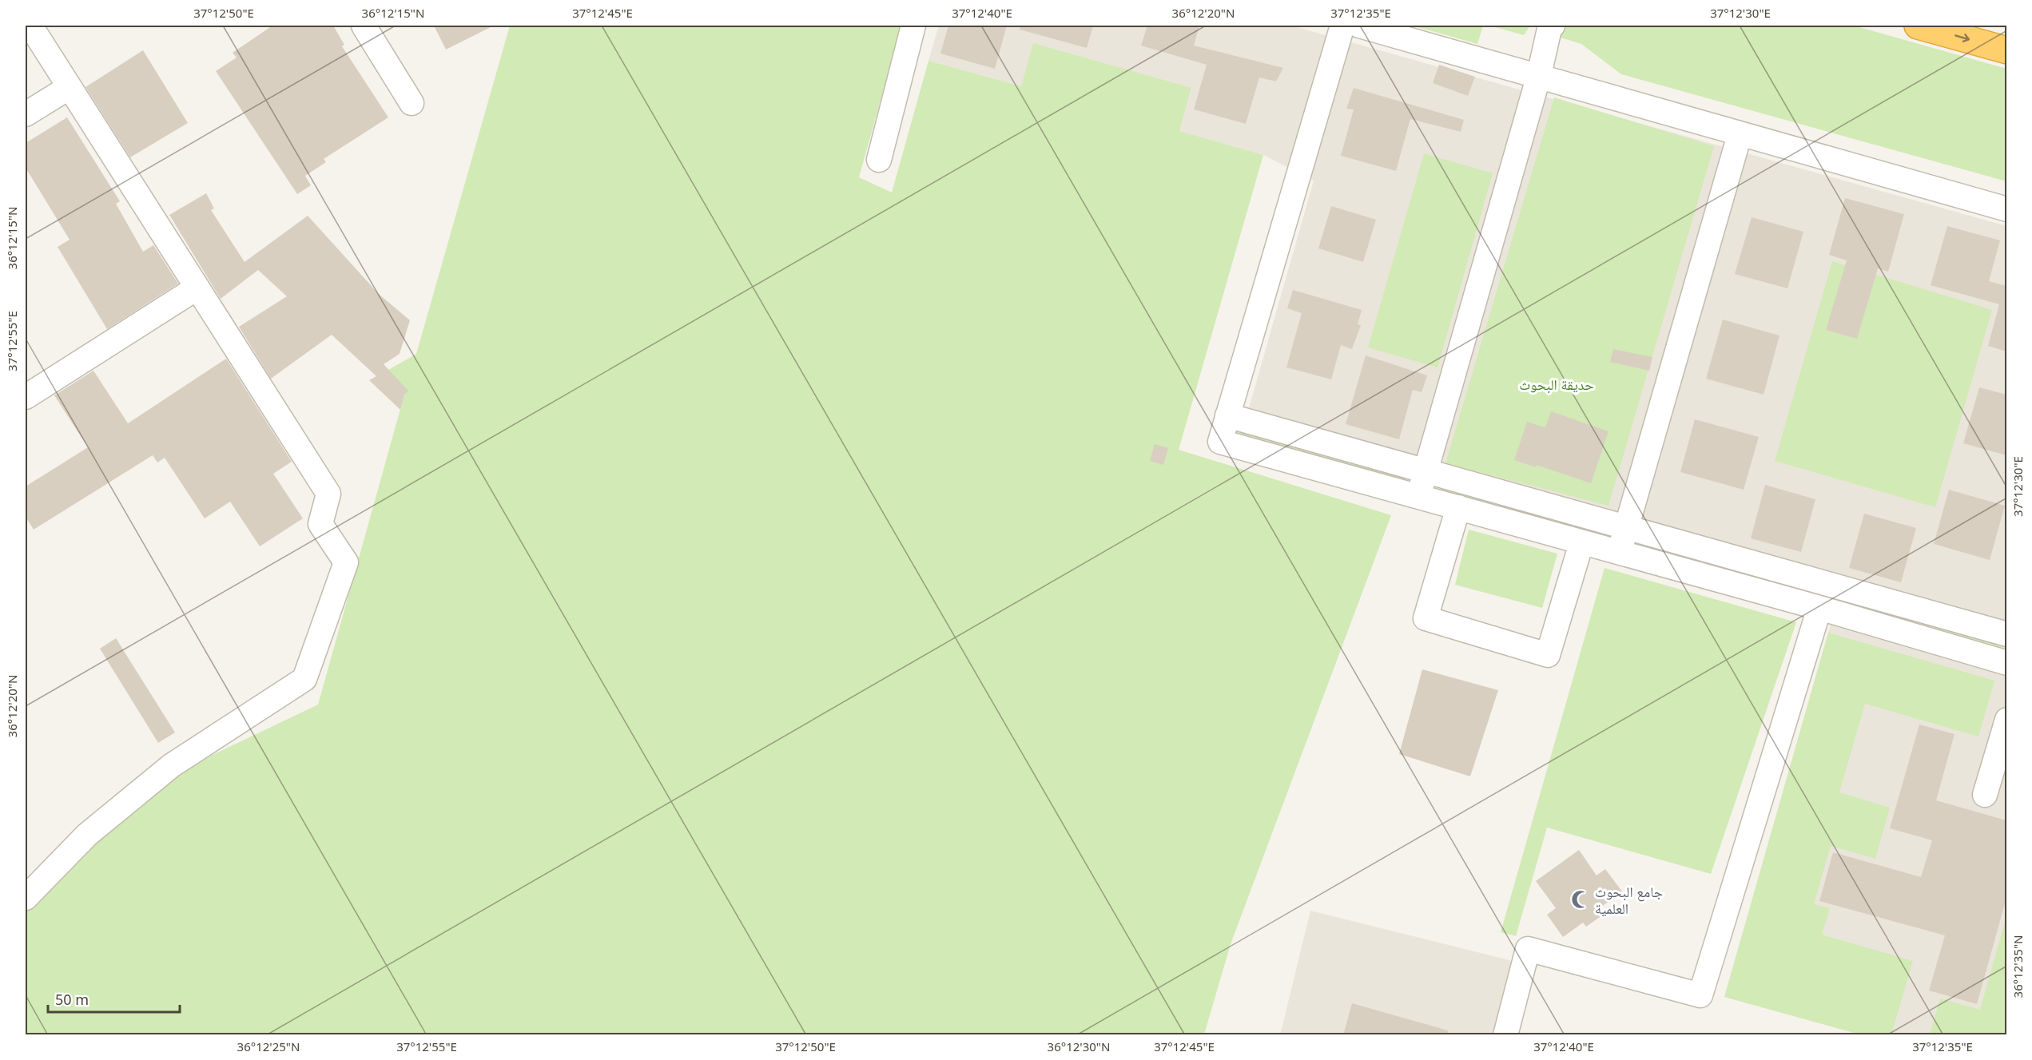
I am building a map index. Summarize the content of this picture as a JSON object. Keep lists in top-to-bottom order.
{
  "parks": ["حديقة البحوث"],
  "places": {
    "mosque": ["جامع البحوث العلمية"]
  },
  "scale_bar": "50 m",
  "coordinates": [
    "37°12'50\"E",
    "36°12'15\"N",
    "37°12'45\"E",
    "37°12'40\"E",
    "36°12'20\"N",
    "37°12'35\"E",
    "37°12'30\"E",
    "37°12'55\"E",
    "36°12'35\"N",
    "36°12'25\"N",
    "36°12'30\"N"
  ]
}
